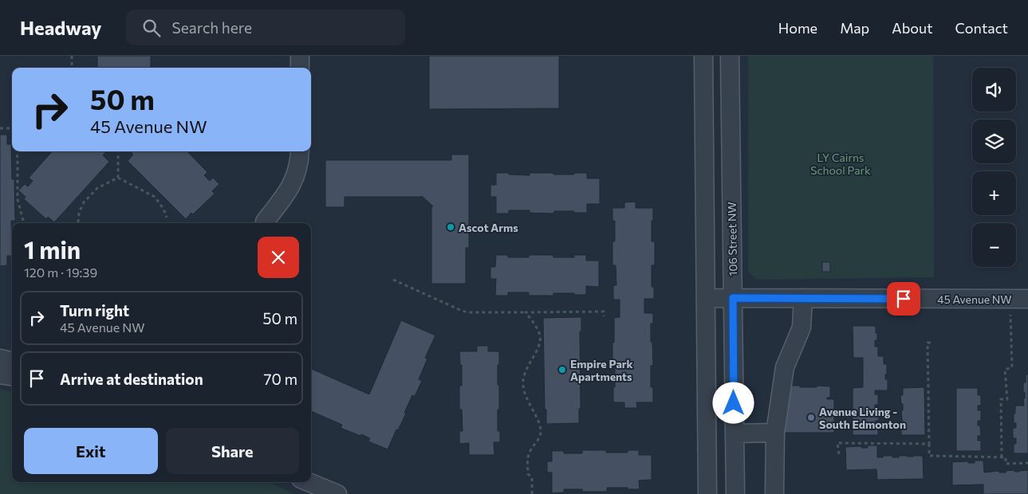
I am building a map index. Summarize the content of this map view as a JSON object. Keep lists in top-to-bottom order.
{
  "streets": {
    "street": ["106 Street NW", "45 Avenue NW"]
  },
  "crossings": [
    ["106 Street NW", "45 Avenue NW"]
  ],
  "parks": ["LY Cairns School Park"],
  "places": ["Ascot Arms", "Empire Park Apartments", "Avenue Living - South Edmonton"],
  "page": {
    "header": "Headway",
    "search": "Search here",
    "nav": [
      "Home",
      "Map",
      "About",
      "Contact"
    ],
    "map_buttons": ["+", "−"],
    "turn": ["50 m", "45 Avenue NW"],
    "heading": ["1 min", "120 m · 19:39"],
    "list": [
      {
        "name": "Turn right",
        "note": "45 Avenue NW",
        "value": "50 m"
      },
      {
        "name": "Arrive at destination",
        "value": "70 m"
      }
    ],
    "buttons": ["Exit", "Share"]
  }
}
